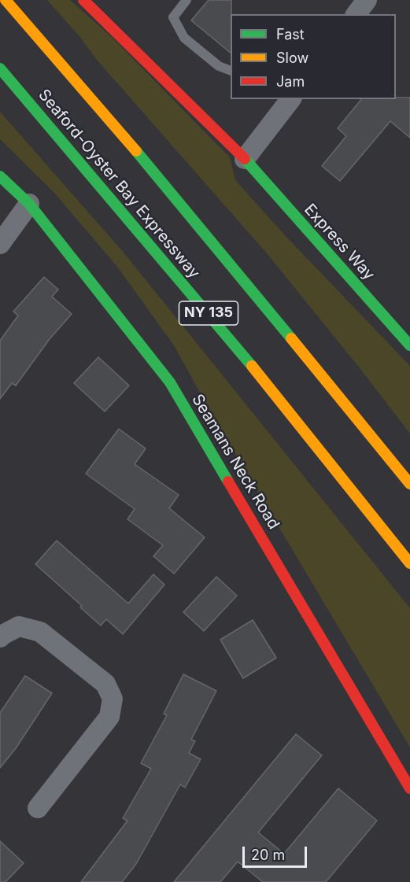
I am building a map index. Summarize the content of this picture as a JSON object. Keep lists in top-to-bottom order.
{
  "streets": {
    "main road": [
      "Seaford-Oyster Bay Expressway",
      "Express Way",
      "NY 135",
      "Seamans Neck Road"
    ]
  },
  "legend": ["Fast", "Slow", "Jam"],
  "scale_bar": "20 m"
}
